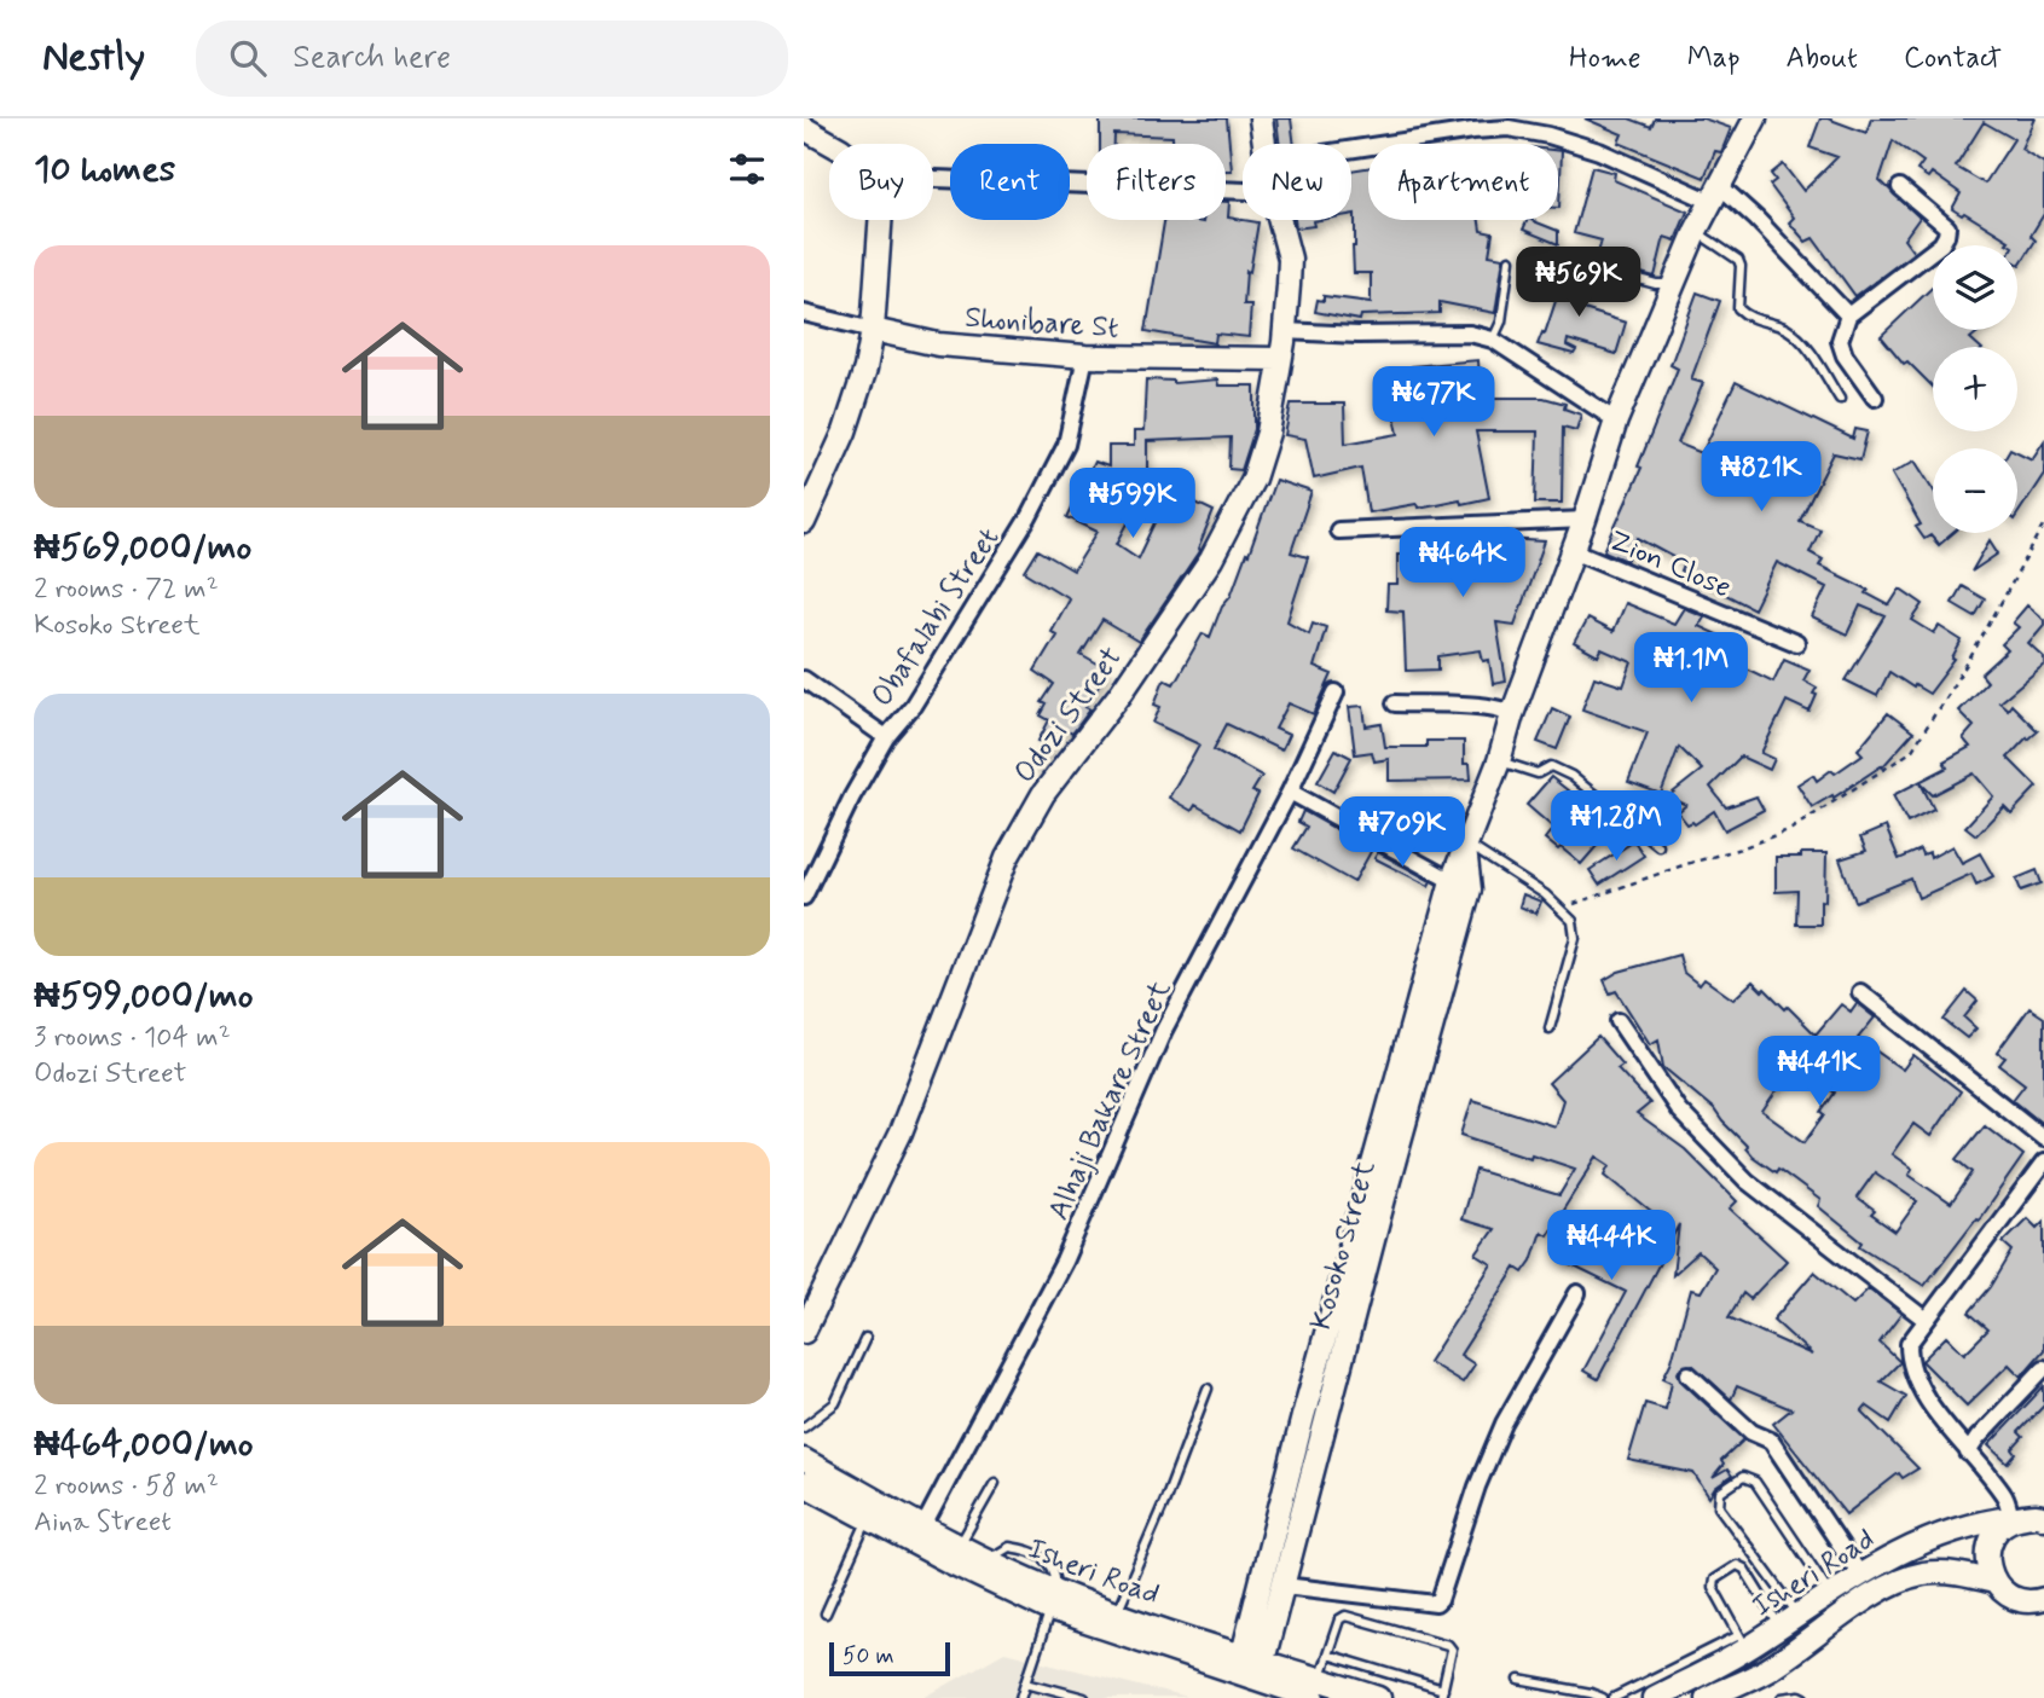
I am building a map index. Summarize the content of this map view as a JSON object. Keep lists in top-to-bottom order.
{
  "streets": {
    "main road": [
      "Shonibare St",
      "Odozi Street",
      "Kosoko Street",
      "Isheri Road"
    ],
    "street": ["Zion Close", "Obafalabi Street", "Alhaji Bakare Street"]
  },
  "crossings": [
    ["Shonibare St", "Obafalabi Street"],
    ["Shonibare St", "Odozi Street"],
    ["Zion Close", "Kosoko Street"],
    ["Alhaji Bakare Street", "Isheri Road"],
    ["Kosoko Street", "Isheri Road"]
  ],
  "scale_bar": "50 m",
  "page": {
    "header": "Nestly",
    "search": "Search here",
    "nav": [
      "Home",
      "Map",
      "About",
      "Contact"
    ],
    "heading": "10 homes",
    "chip": [
      "Buy",
      "Rent",
      "Filters",
      "New",
      "Apartment"
    ],
    "list": [
      {
        "name": "₦569,000/mo",
        "note": "2 rooms · 72 m² · Kosoko Street"
      },
      {
        "name": "₦599,000/mo",
        "note": "3 rooms · 104 m² · Odozi Street"
      },
      {
        "name": "₦464,000/mo",
        "note": "2 rooms · 58 m² · Aina Street"
      }
    ],
    "map_buttons": ["+", "−"],
    "price": [
      "₦569K",
      "₦677K",
      "₦821K",
      "₦599K",
      "₦464K",
      "₦1.1M",
      "₦1.28M",
      "₦709K",
      "₦441K",
      "₦444K"
    ],
    "scale": "50 m"
  }
}
